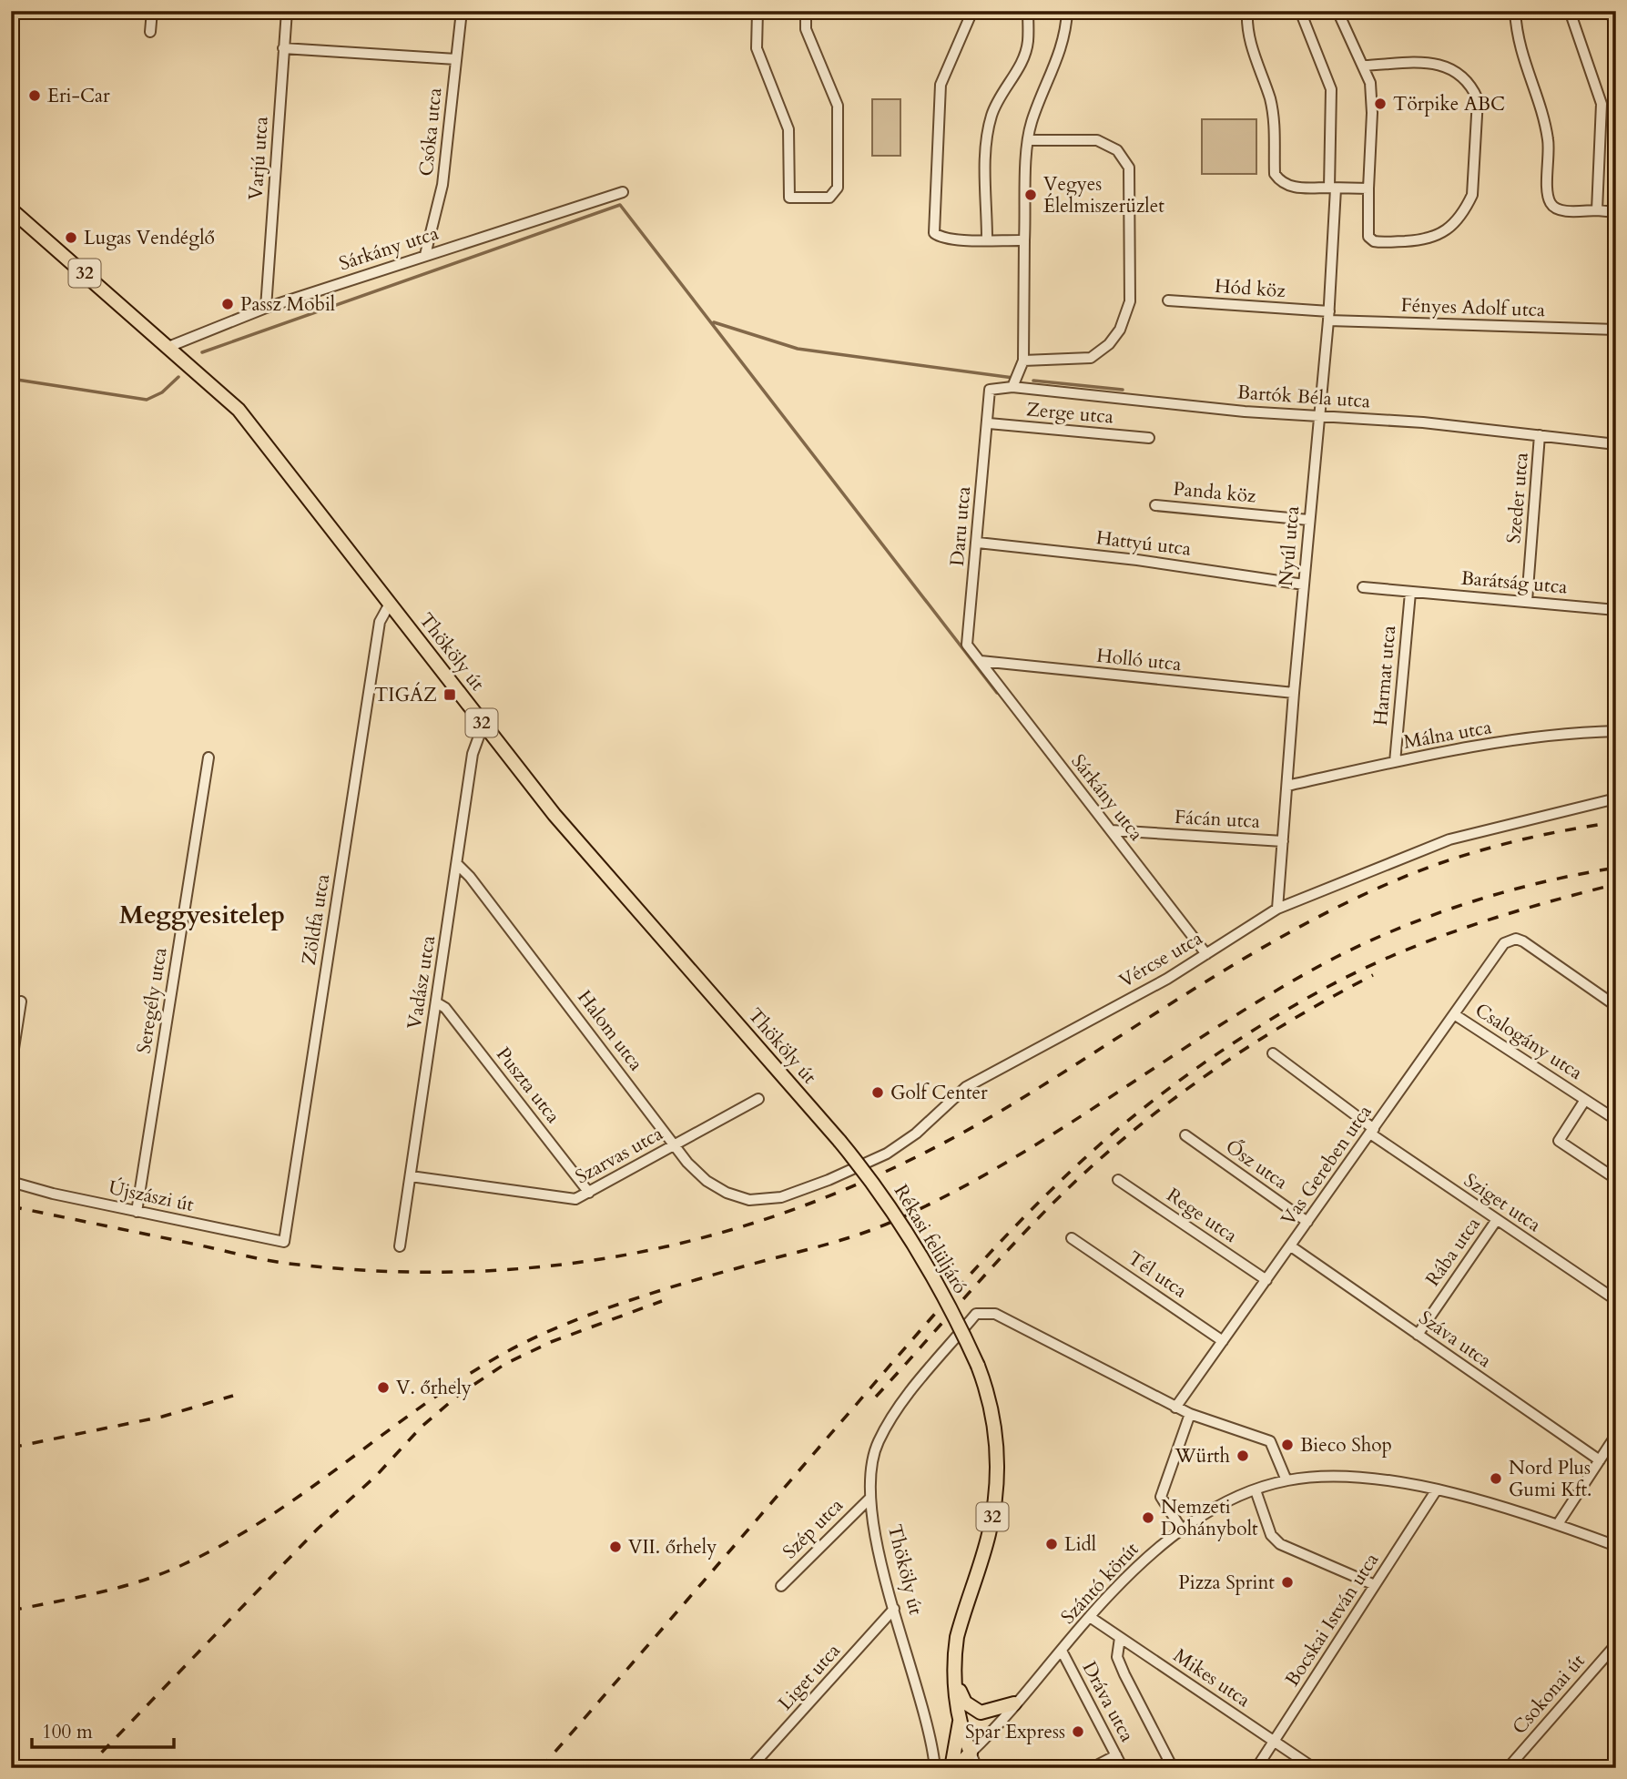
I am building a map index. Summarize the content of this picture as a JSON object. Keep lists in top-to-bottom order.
{
  "streets": {
    "main road": ["32", "Thököly út", "Rékasi felüljáró"],
    "street": [
      "Csóka utca",
      "Varjú utca",
      "Sárkány utca",
      "Hód köz",
      "Fényes Adolf utca",
      "Bartók Béla utca",
      "Zerge utca",
      "Panda köz",
      "Szeder utca",
      "Daru utca",
      "Hattyú utca",
      "Nyúl utca",
      "Barátság utca",
      "Holló utca",
      "Harmat utca",
      "Málna utca",
      "Fácán utca",
      "Zöldfa utca",
      "Vércse utca",
      "Vadász utca",
      "Seregély utca",
      "Halom utca",
      "Csalogány utca",
      "Puszta utca",
      "Szarvas utca",
      "Ősz utca",
      "Vas Gereben utca",
      "Újszászi út",
      "Sziget utca",
      "Rege utca",
      "Rába utca",
      "Tél utca",
      "Száva utca",
      "Szép utca",
      "Szántó körút",
      "Bocskai István utca",
      "Liget utca",
      "Mikes utca",
      "Csokonai út",
      "Dráva utca"
    ]
  },
  "crossings": [
    ["Csóka utca", "Sárkány utca"],
    ["Varjú utca", "Sárkány utca"],
    ["Sárkány utca", "Daru utca"],
    ["Sárkány utca", "Thököly út"],
    ["Sárkány utca", "Holló utca"],
    ["Sárkány utca", "Fácán utca"],
    ["Sárkány utca", "Vércse utca"],
    ["32", "Rékasi felüljáró"],
    ["32", "Szántó körút"],
    ["Hód köz", "Fényes Adolf utca"],
    ["Hód köz", "Nyúl utca"],
    ["Fényes Adolf utca", "Nyúl utca"],
    ["Bartók Béla utca", "Szeder utca"],
    ["Bartók Béla utca", "Daru utca"],
    ["Bartók Béla utca", "Nyúl utca"],
    ["Zerge utca", "Daru utca"],
    ["Panda köz", "Nyúl utca"],
    ["Szeder utca", "Barátság utca"],
    ["Daru utca", "Hattyú utca"],
    ["Daru utca", "Holló utca"],
    ["Hattyú utca", "Nyúl utca"],
    ["Nyúl utca", "Holló utca"],
    ["Nyúl utca", "Málna utca"],
    ["Nyúl utca", "Fácán utca"],
    ["Nyúl utca", "Vércse utca"],
    ["Barátság utca", "Harmat utca"],
    ["Thököly út", "Zöldfa utca"],
    ["Thököly út", "Vadász utca"],
    ["Thököly út", "Vas Gereben utca"],
    ["Thököly út", "Rékasi felüljáró"],
    ["Thököly út", "Szép utca"],
    ["Thököly út", "Liget utca"],
    ["Harmat utca", "Málna utca"],
    ["Zöldfa utca", "Újszászi út"],
    ["Vércse utca", "Halom utca"],
    ["Vadász utca", "Halom utca"],
    ["Vadász utca", "Puszta utca"],
    ["Vadász utca", "Szarvas utca"],
    ["Seregély utca", "Újszászi út"],
    ["Halom utca", "Szarvas utca"],
    ["Csalogány utca", "Vas Gereben utca"],
    ["Puszta utca", "Szarvas utca"],
    ["Ősz utca", "Vas Gereben utca"],
    ["Vas Gereben utca", "Sziget utca"],
    ["Vas Gereben utca", "Rege utca"],
    ["Vas Gereben utca", "Tél utca"],
    ["Vas Gereben utca", "Száva utca"],
    ["Sziget utca", "Rába utca"],
    ["Rába utca", "Száva utca"],
    ["Szántó körút", "Bocskai István utca"],
    ["Szántó körút", "Mikes utca"],
    ["Szántó körút", "Dráva utca"],
    ["Bocskai István utca", "Mikes utca"]
  ],
  "districts": ["Meggyesitelep"],
  "places": {
    "other": [
      "Eri-Car",
      "Törpike ABC",
      "Vegyes Élelmiszerüzlet",
      "Lugas Vendéglő",
      "Passz Mobil",
      "Golf Center",
      "V. őrhely",
      "Bieco Shop",
      "Würth",
      "Nord Plus Gumi Kft.",
      "Nemzeti Dohánybolt",
      "Lidl",
      "VII. őrhely",
      "Pizza Sprint",
      "Spar Express"
    ],
    "transit": ["TIGÁZ"]
  },
  "scale_bar": "100 m"
}
